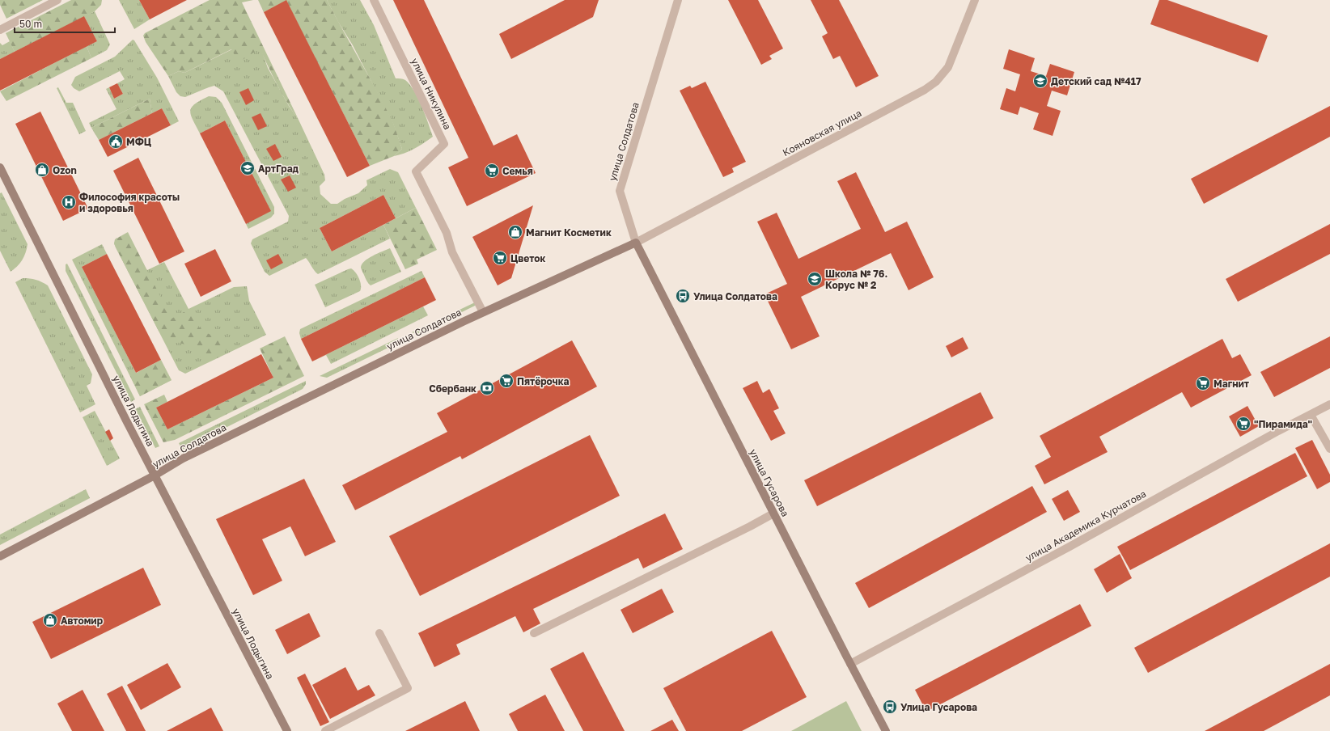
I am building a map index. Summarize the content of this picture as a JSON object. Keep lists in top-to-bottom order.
{
  "streets": {
    "street": [
      "улица Никулина",
      "Кояновская улица",
      "улица Солдатова",
      "улица Лодыгина",
      "улица Гусарова",
      "улица Академика Курчатова"
    ]
  },
  "crossings": [
    ["улица Никулина", "улица Солдатова"],
    ["Кояновская улица", "улица Солдатова"],
    ["Кояновская улица", "улица Гусарова"],
    ["улица Солдатова", "улица Лодыгина"],
    ["улица Солдатова", "улица Гусарова"],
    ["улица Гусарова", "улица Академика Курчатова"]
  ],
  "places": {
    "school or university": ["Детский сад №417", "АртГрад", "Школа № 76. Корус № 2"],
    "public building": ["МФЦ"],
    "shop": ["Ozon", "Магнит Косметик", "Автомир"],
    "supermarket": [
      "Семья",
      "Цветок",
      "Пятёрочка",
      "Магнит",
      "\"Пирамида\""
    ],
    "hospital": ["Философия красоты и здоровья"],
    "bus stop": ["Улица Солдатова", "Улица Гусарова"],
    "bank": ["Сбербанк"]
  },
  "scale_bar": "50 m"
}
